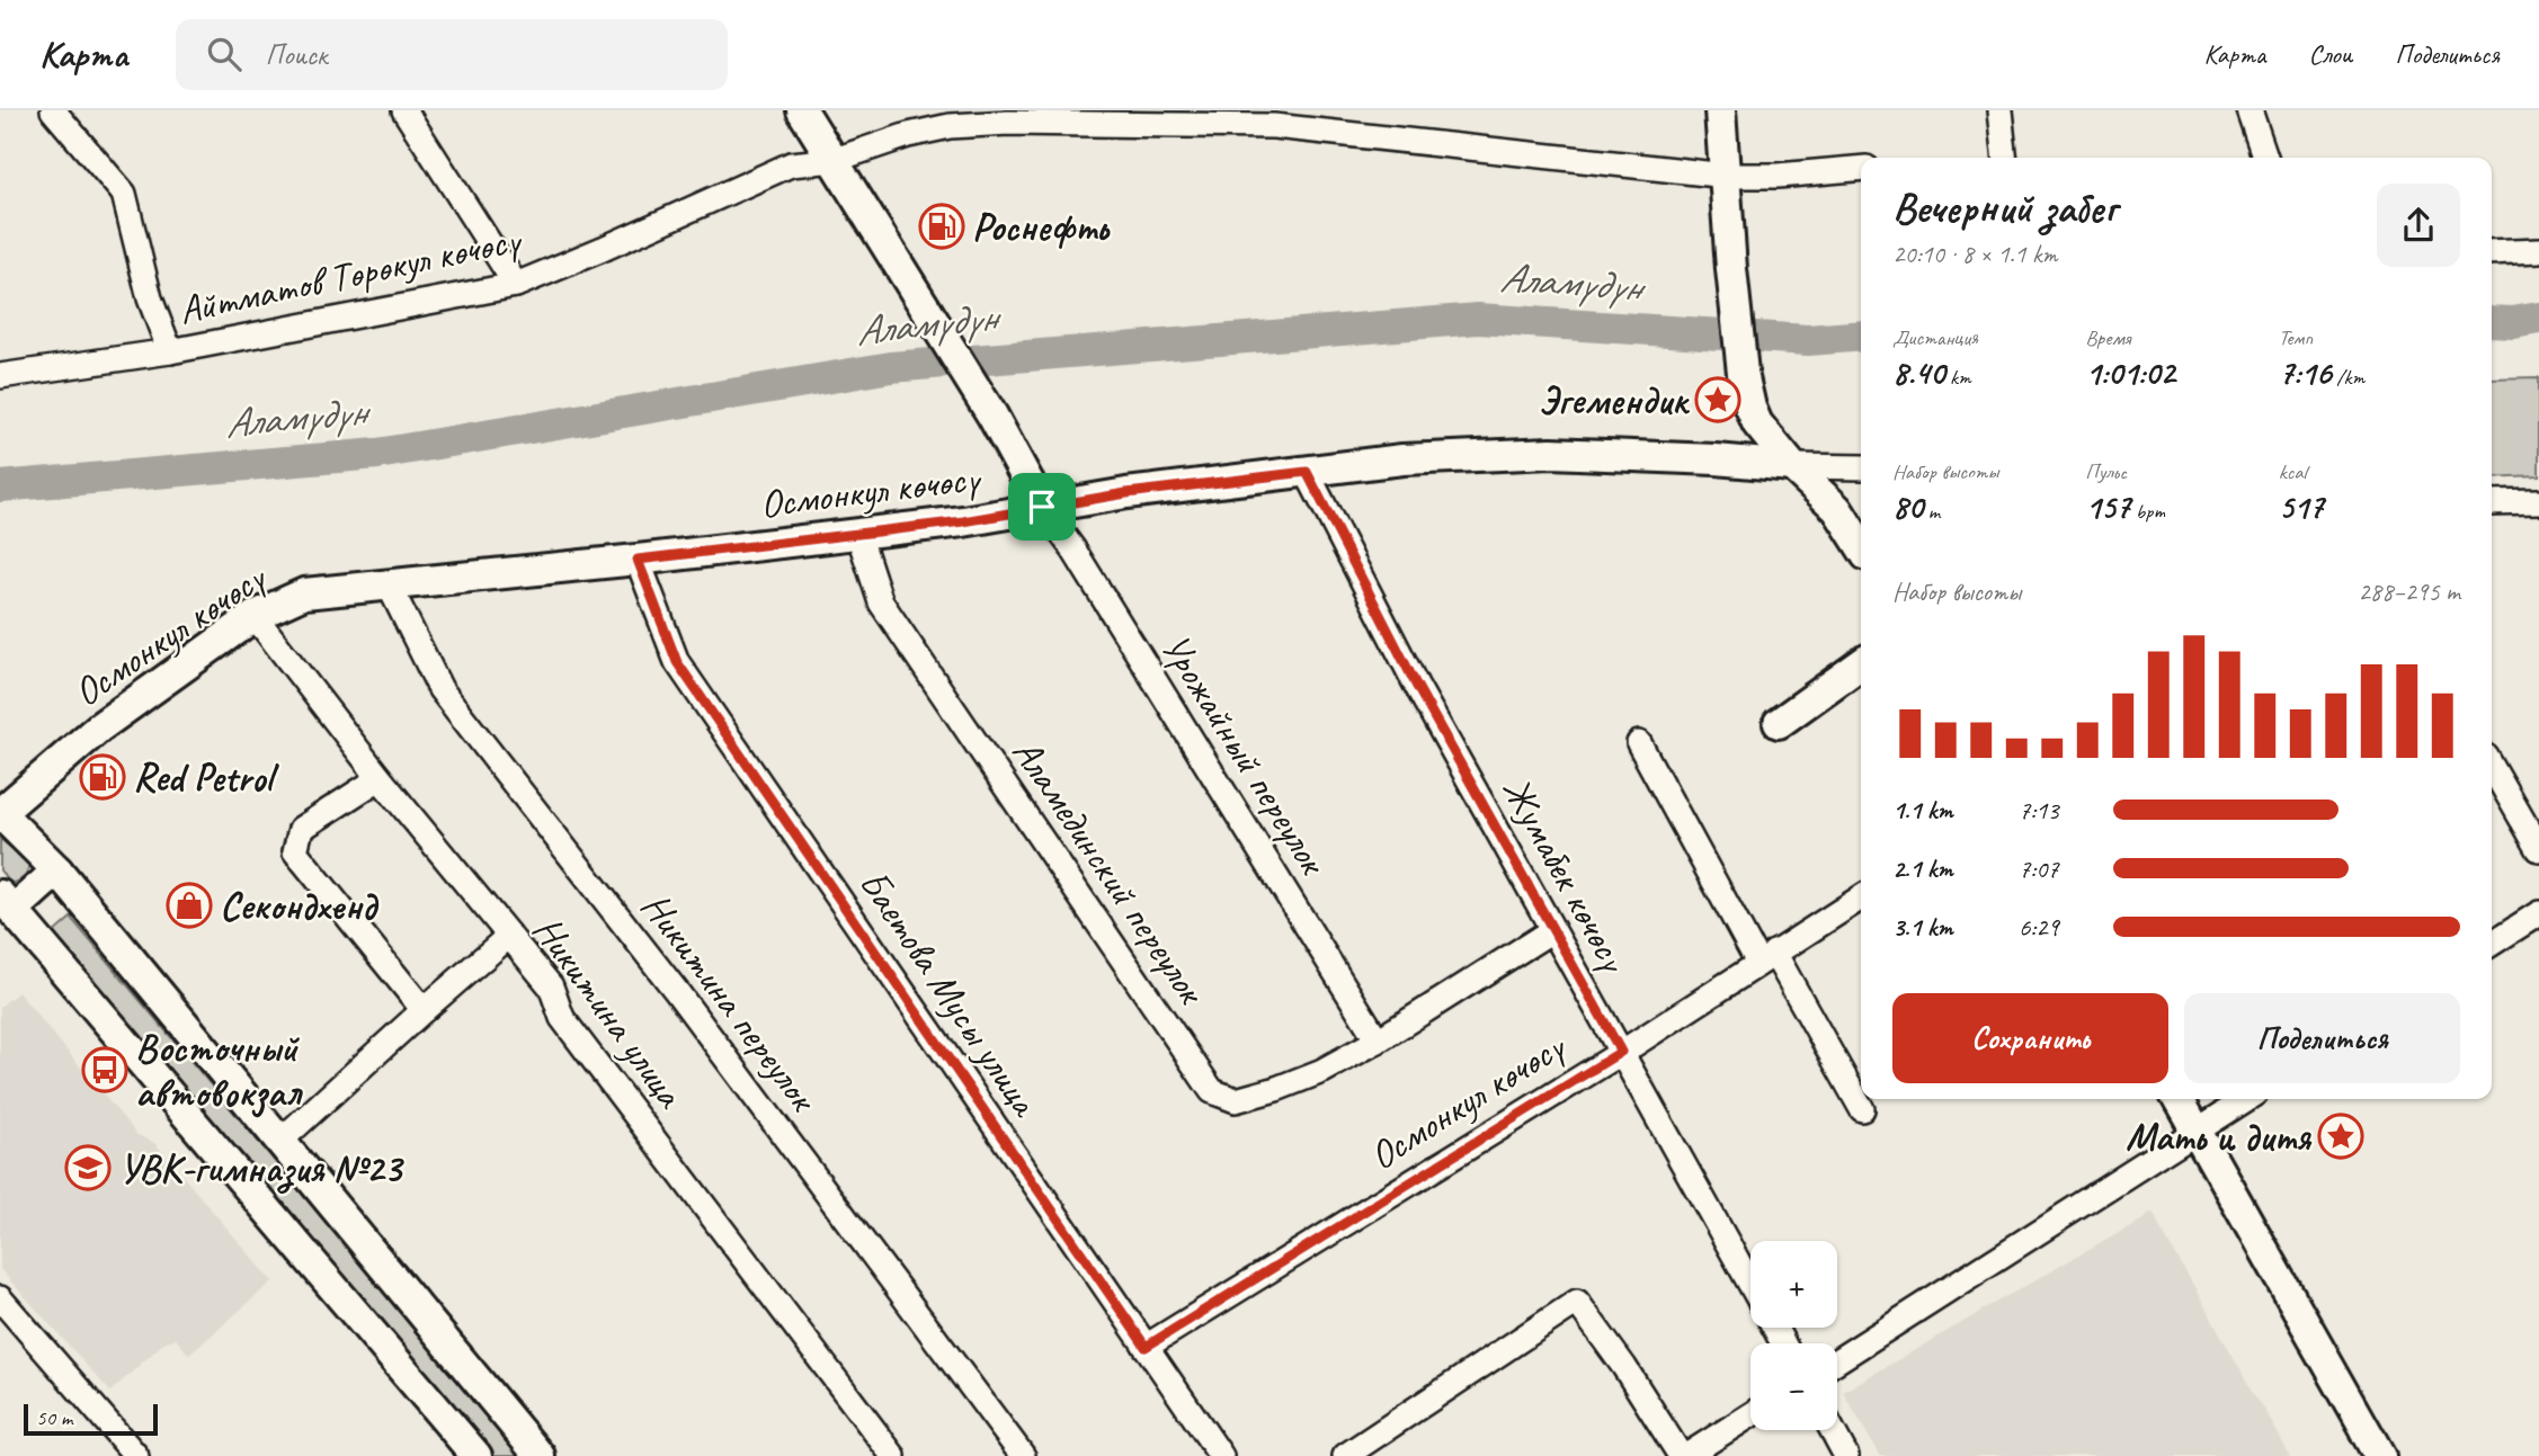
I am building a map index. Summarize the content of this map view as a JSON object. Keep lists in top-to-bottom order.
{
  "streets": {
    "main road": ["Осмонкул көчөсү"],
    "street": [
      "Айтматов Төрөкул көчөсү",
      "Урожайный переулок",
      "Аламединский переулок",
      "Жумабек көчөсү",
      "Баетова Мусы улица",
      "Никитина переулок",
      "Никитина улица"
    ]
  },
  "crossings": [
    ["Осмонкул көчөсү", "Урожайный переулок"],
    ["Осмонкул көчөсү", "Аламединский переулок"],
    ["Осмонкул көчөсү", "Жумабек көчөсү"],
    ["Осмонкул көчөсү", "Баетова Мусы улица"],
    ["Осмонкул көчөсү", "Никитина переулок"],
    ["Осмонкул көчөсү", "Никитина улица"],
    ["Урожайный переулок", "Аламединский переулок"],
    ["Аламединский переулок", "Жумабек көчөсү"]
  ],
  "water": ["Аламүдүн"],
  "places": {
    "fuel station": ["Роснефть", "Red Petrol"],
    "place": ["Эгемендик", "Мать и дитя"],
    "shop": ["Секондхенд"],
    "bus stop": ["Восточный автовокзал"],
    "school or university": ["УВК-гимназия №23"]
  },
  "scale_bar": "50 m",
  "page": {
    "header": "Карта",
    "search": "Поиск",
    "nav": ["Карта", "Слои", "Поделиться"],
    "heading": ["Вечерний забег", "20:10 · 8 × 1.1 km"],
    "stats": [
      ["Дистанция", "8.40 km"],
      ["Время", "1:01:02"],
      ["Темп", "7:16 /km"],
      ["Набор высоты", "80 m"],
      ["Пульс", "157 bpm"],
      ["kcal", "517"]
    ],
    "chart": ["Набор высоты", "288–295 m"],
    "list": [
      {
        "name": "1.1 km",
        "note": "7:13"
      },
      {
        "name": "2.1 km",
        "note": "7:07"
      },
      {
        "name": "3.1 km",
        "note": "6:29"
      }
    ],
    "buttons": ["Сохранить", "Поделиться"],
    "map_buttons": ["+", "−"],
    "scale": "50 m"
  }
}
